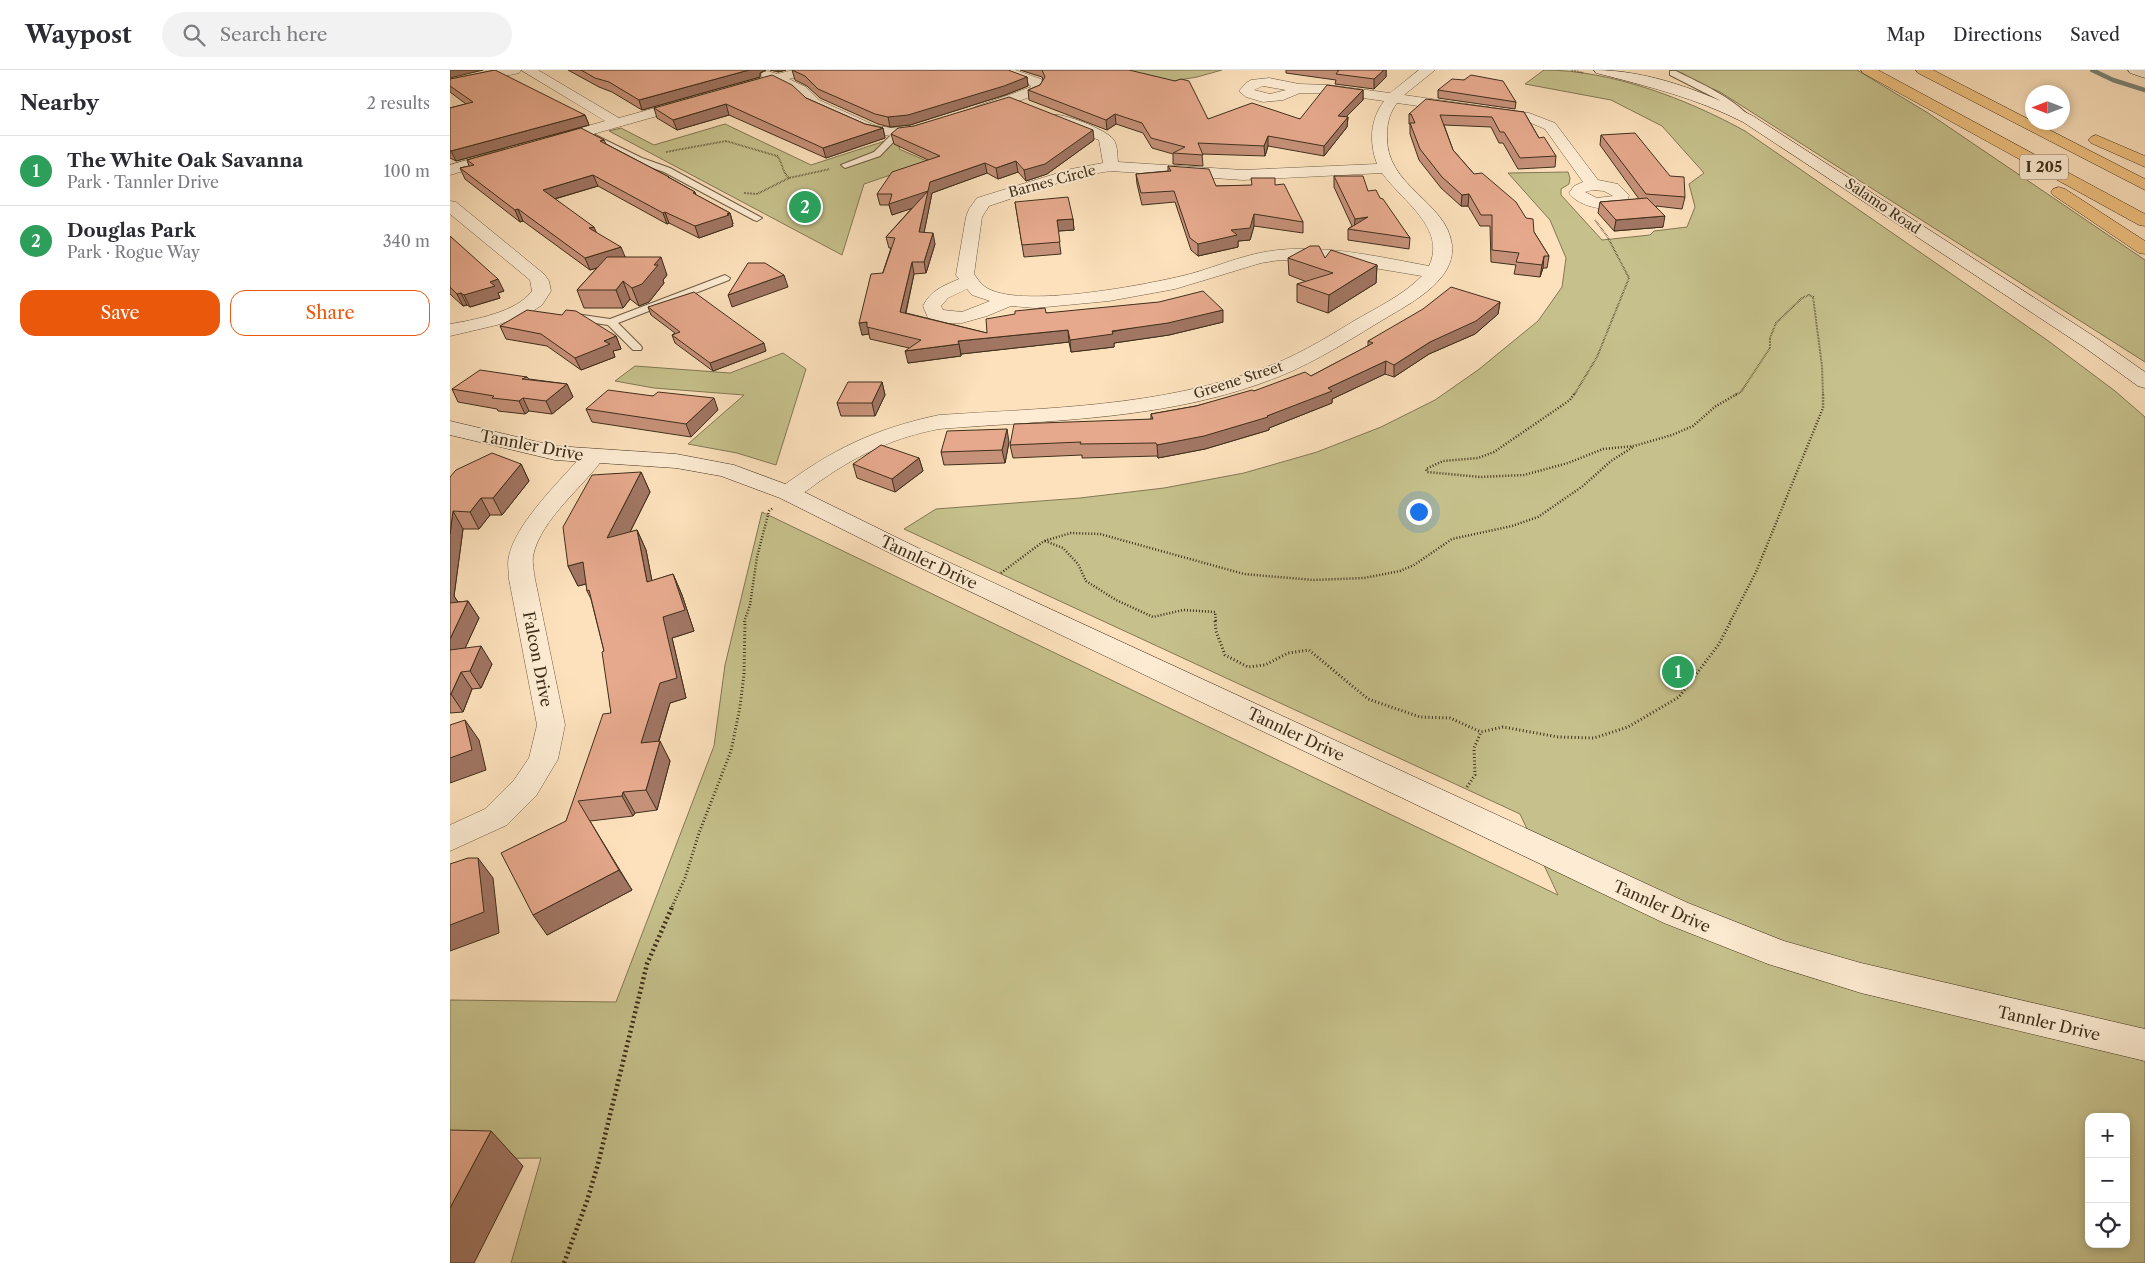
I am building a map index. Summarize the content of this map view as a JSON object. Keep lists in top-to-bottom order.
{
  "streets": {
    "highway": ["I 205"],
    "street": [
      "Barnes Circle",
      "Salamo Road",
      "Greene Street",
      "Tannler Drive",
      "Falcon Drive"
    ]
  },
  "crossings": [
    ["Barnes Circle", "Greene Street"],
    ["Greene Street", "Tannler Drive"],
    ["Tannler Drive", "Falcon Drive"]
  ],
  "north": "left",
  "page": {
    "header": "Waypost",
    "search": "Search here",
    "nav": ["Map", "Directions", "Saved"],
    "heading": ["Nearby", "2 results"],
    "list": [
      {
        "mark": "1",
        "name": "The White Oak Savanna",
        "note": "Park · Tannler Drive",
        "value": "100 m"
      },
      {
        "mark": "2",
        "name": "Douglas Park",
        "note": "Park · Rogue Way",
        "value": "340 m"
      }
    ],
    "pins": ["2", "1"],
    "buttons": ["Save", "Share"],
    "map_buttons": ["+", "−"]
  }
}
